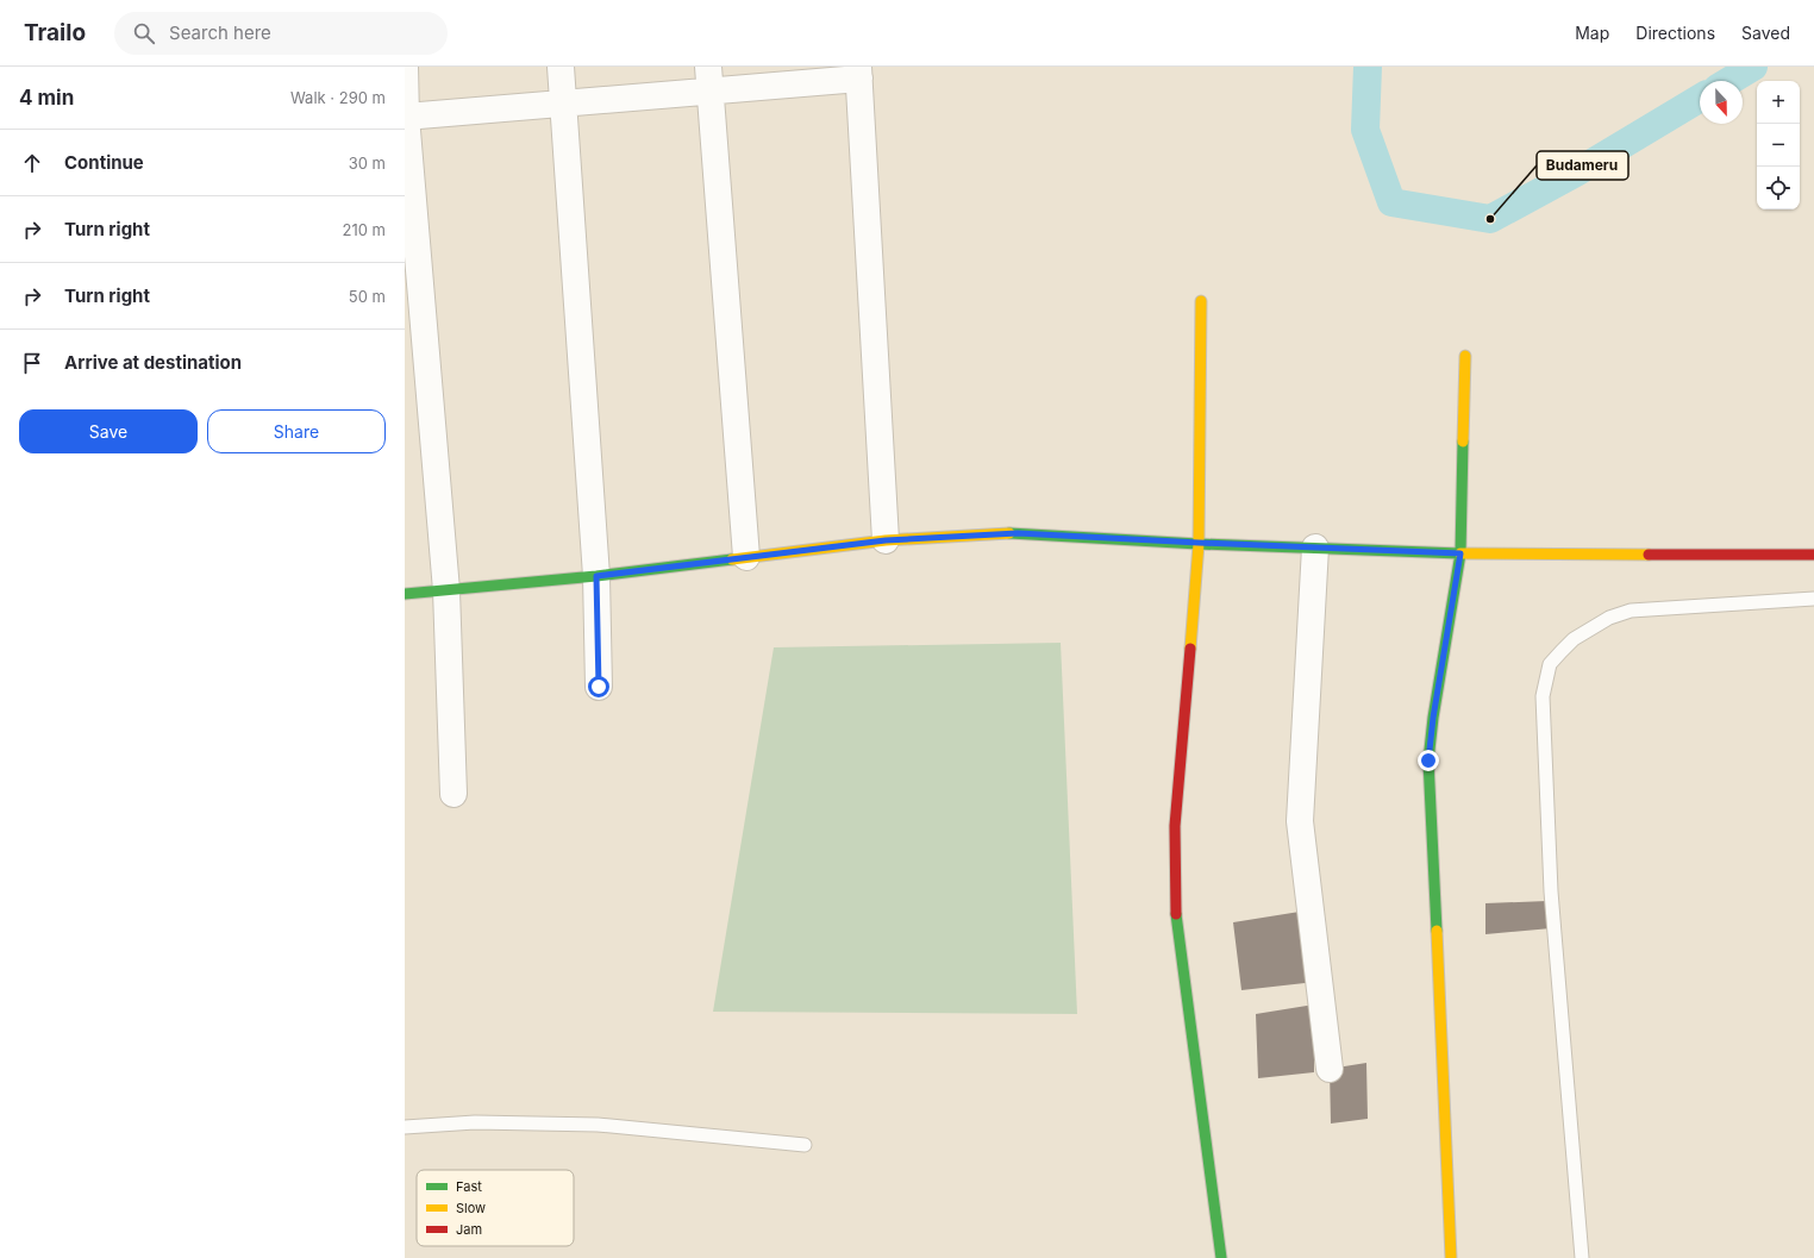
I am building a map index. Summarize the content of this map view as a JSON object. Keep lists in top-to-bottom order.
{
  "places": ["Budameru"],
  "legend": ["Fast", "Slow", "Jam"],
  "north": "bottom",
  "page": {
    "header": "Trailo",
    "search": "Search here",
    "nav": ["Map", "Directions", "Saved"],
    "heading": ["4 min", "Walk · 290 m"],
    "map_buttons": ["+", "−"],
    "list": [
      ["Continue", "30 m"],
      ["Turn right", "210 m"],
      ["Turn right", "50 m"],
      "Arrive at destination"
    ],
    "buttons": ["Save", "Share"]
  }
}
